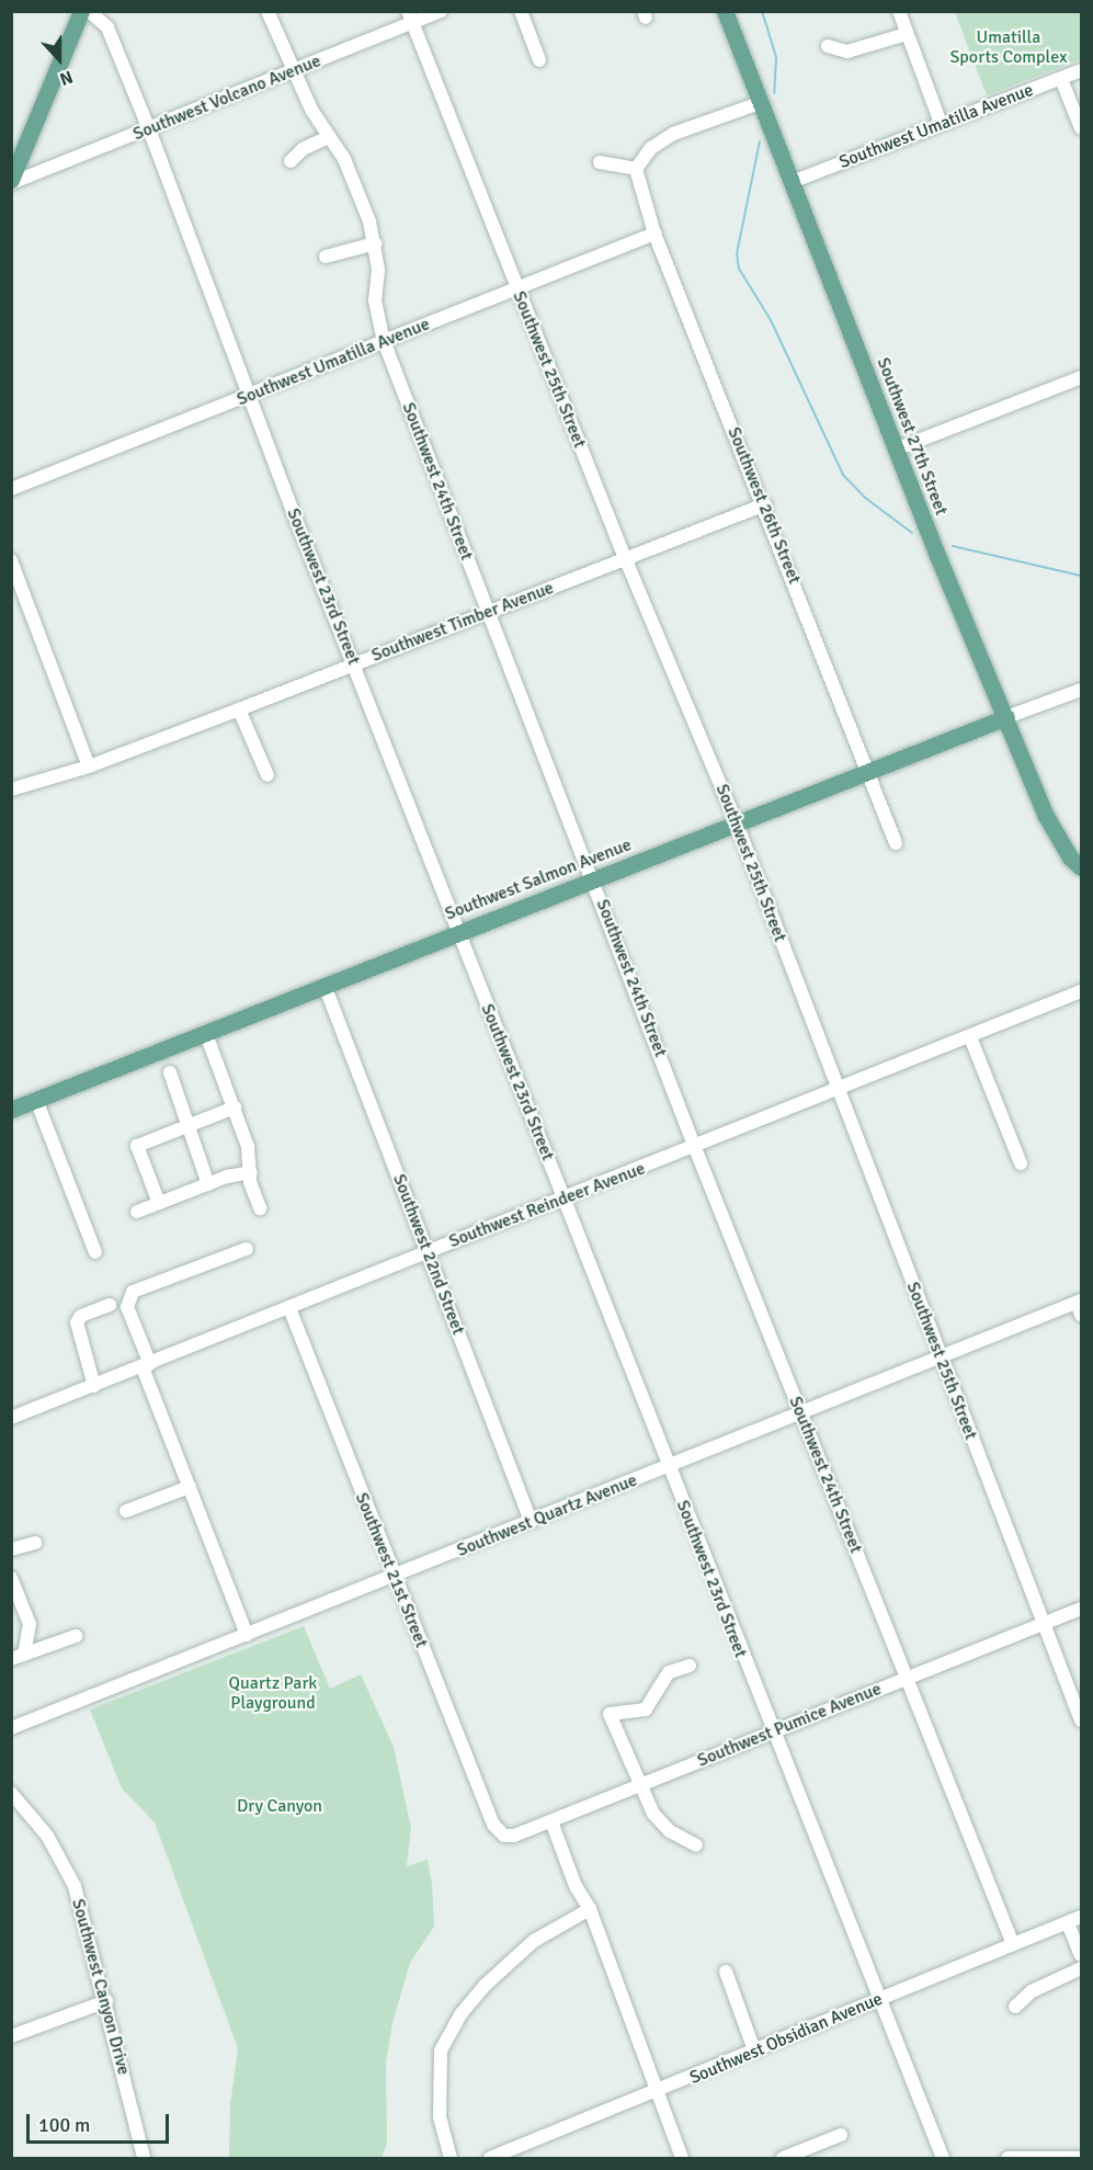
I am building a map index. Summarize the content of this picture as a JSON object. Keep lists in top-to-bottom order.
{
  "streets": {
    "main road": ["Southwest 27th Street", "Southwest Salmon Avenue"],
    "street": [
      "Southwest Volcano Avenue",
      "Southwest Umatilla Avenue",
      "Southwest 25th Street",
      "Southwest 24th Street",
      "Southwest 26th Street",
      "Southwest 23rd Street",
      "Southwest Timber Avenue",
      "Southwest Reindeer Avenue",
      "Southwest 22nd Street",
      "Southwest Quartz Avenue",
      "Southwest 21st Street",
      "Southwest Pumice Avenue",
      "Southwest Canyon Drive",
      "Southwest Obsidian Avenue"
    ]
  },
  "crossings": [
    ["Southwest Volcano Avenue", "Southwest 25th Street"],
    ["Southwest Volcano Avenue", "Southwest 24th Street"],
    ["Southwest Volcano Avenue", "Southwest 23rd Street"],
    ["Southwest Umatilla Avenue", "Southwest 25th Street"],
    ["Southwest Umatilla Avenue", "Southwest 27th Street"],
    ["Southwest Umatilla Avenue", "Southwest 24th Street"],
    ["Southwest Umatilla Avenue", "Southwest 26th Street"],
    ["Southwest Umatilla Avenue", "Southwest 23rd Street"],
    ["Southwest 25th Street", "Southwest Timber Avenue"],
    ["Southwest 25th Street", "Southwest Salmon Avenue"],
    ["Southwest 25th Street", "Southwest Reindeer Avenue"],
    ["Southwest 25th Street", "Southwest Quartz Avenue"],
    ["Southwest 25th Street", "Southwest Pumice Avenue"],
    ["Southwest 27th Street", "Southwest Salmon Avenue"],
    ["Southwest 24th Street", "Southwest Timber Avenue"],
    ["Southwest 24th Street", "Southwest Salmon Avenue"],
    ["Southwest 24th Street", "Southwest Reindeer Avenue"],
    ["Southwest 24th Street", "Southwest Quartz Avenue"],
    ["Southwest 24th Street", "Southwest Pumice Avenue"],
    ["Southwest 24th Street", "Southwest Obsidian Avenue"],
    ["Southwest 26th Street", "Southwest Timber Avenue"],
    ["Southwest 26th Street", "Southwest Salmon Avenue"],
    ["Southwest 23rd Street", "Southwest Timber Avenue"],
    ["Southwest 23rd Street", "Southwest Salmon Avenue"],
    ["Southwest 23rd Street", "Southwest Reindeer Avenue"],
    ["Southwest 23rd Street", "Southwest Quartz Avenue"],
    ["Southwest 23rd Street", "Southwest Pumice Avenue"],
    ["Southwest 23rd Street", "Southwest Obsidian Avenue"],
    ["Southwest Salmon Avenue", "Southwest 22nd Street"],
    ["Southwest Reindeer Avenue", "Southwest 22nd Street"],
    ["Southwest Reindeer Avenue", "Southwest 21st Street"],
    ["Southwest 22nd Street", "Southwest Quartz Avenue"],
    ["Southwest Quartz Avenue", "Southwest 21st Street"],
    ["Southwest 21st Street", "Southwest Pumice Avenue"]
  ],
  "parks": ["Umatilla Sports Complex", "Quartz Park Playground", "Dry Canyon"],
  "scale_bar": "100 m",
  "north": "bottom"
}
